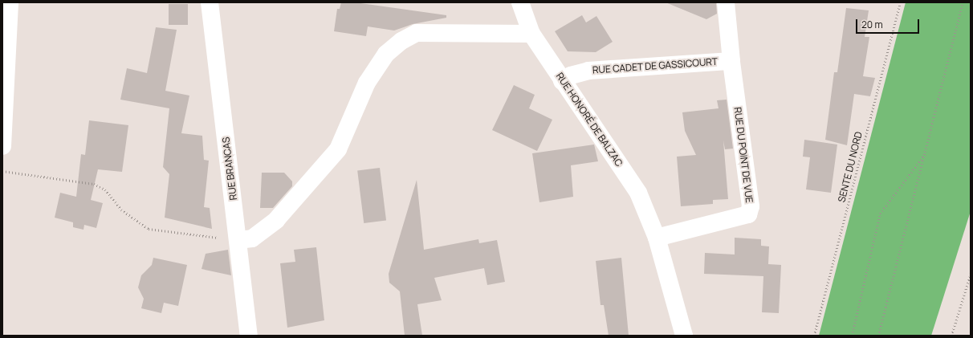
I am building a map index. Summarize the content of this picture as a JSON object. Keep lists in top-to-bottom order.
{
  "streets": {
    "street": [
      "RUE CADET DE GASSICOURT",
      "RUE HONORÉ DE BALZAC",
      "RUE DU POINT DE VUE",
      "RUE BRANCAS"
    ],
    "path": ["SENTE DU NORD"]
  },
  "crossings": [
    ["RUE CADET DE GASSICOURT", "RUE HONORÉ DE BALZAC"],
    ["RUE CADET DE GASSICOURT", "RUE DU POINT DE VUE"],
    ["RUE HONORÉ DE BALZAC", "RUE DU POINT DE VUE"]
  ],
  "scale_bar": "20 m"
}
